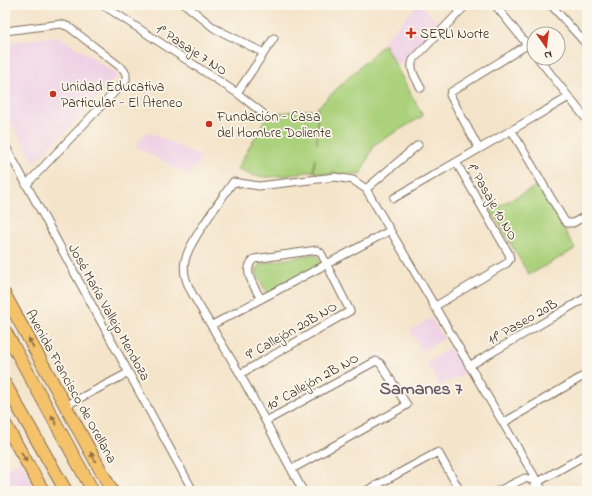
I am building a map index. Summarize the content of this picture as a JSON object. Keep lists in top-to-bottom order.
{
  "streets": {
    "main road": ["Avenida Francisco de Orellana"],
    "street": [
      "1° Pasaje 7 NO",
      "1° Pasaje 10 NO",
      "José María Vallejo Mendoza",
      "11° Paseo 20B",
      "9° Callejón 20B NO",
      "10° Callejón 2B NO"
    ]
  },
  "districts": ["Samanes 7"],
  "places": {
    "health": ["SERLI Norte"],
    "other": ["Unidad Educativa Particular - El Ateneo", "Fundación - Casa del Hombre Doliente"]
  },
  "north": "bottom"
}
